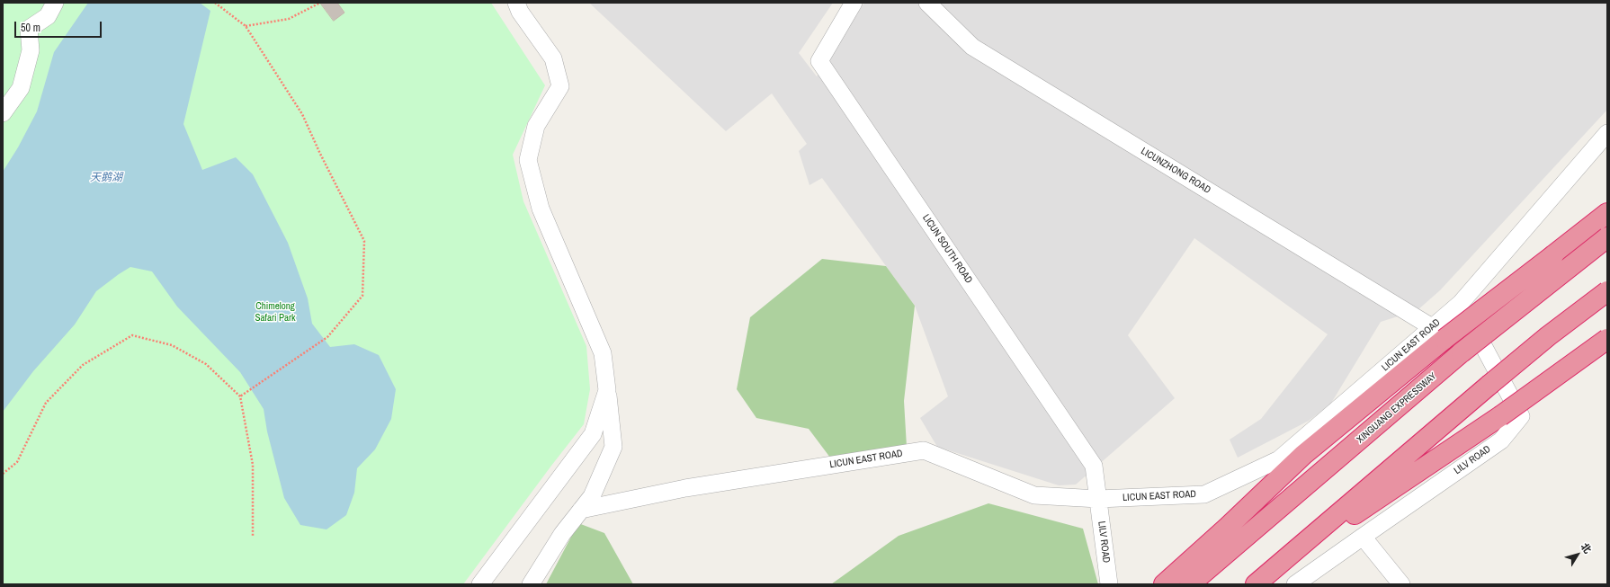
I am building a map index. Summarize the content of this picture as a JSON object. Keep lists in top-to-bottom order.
{
  "streets": {
    "highway": ["XINGUANG EXPRESSWAY"],
    "street": [
      "LICUNZHONG ROAD",
      "LICUN SOUTH ROAD",
      "LICUN EAST ROAD",
      "LILV ROAD"
    ]
  },
  "crossings": [
    ["LICUNZHONG ROAD", "LICUN EAST ROAD"],
    ["LICUN SOUTH ROAD", "LICUN EAST ROAD"],
    ["LICUN SOUTH ROAD", "LILV ROAD"],
    ["LICUN EAST ROAD", "LILV ROAD"]
  ],
  "water": ["天鹅湖"],
  "parks": ["Chimelong Safari Park"],
  "scale_bar": "50 m",
  "north": "top right"
}
